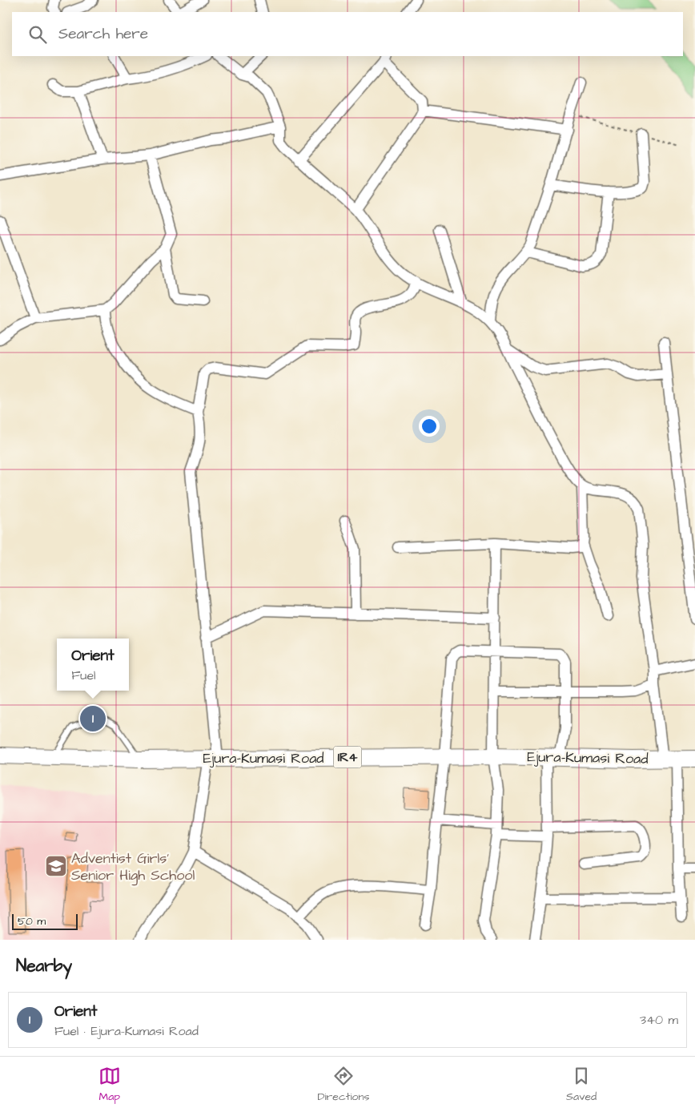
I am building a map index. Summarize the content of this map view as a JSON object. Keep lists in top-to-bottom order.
{
  "streets": {
    "main road": ["IR4", "Ejura-Kumasi Road"]
  },
  "places": {
    "school or university": ["Adventist Girls' Senior High School"]
  },
  "scale_bar": "50 m",
  "page": {
    "search": "Search here",
    "popup": ["Orient", "Fuel"],
    "pins": "1",
    "scale": "50 m",
    "heading": "Nearby",
    "list": [
      {
        "mark": "1",
        "name": "Orient",
        "note": "Fuel · Ejura-Kumasi Road",
        "value": "340 m"
      }
    ],
    "nav": ["Map", "Directions", "Saved"]
  }
}
